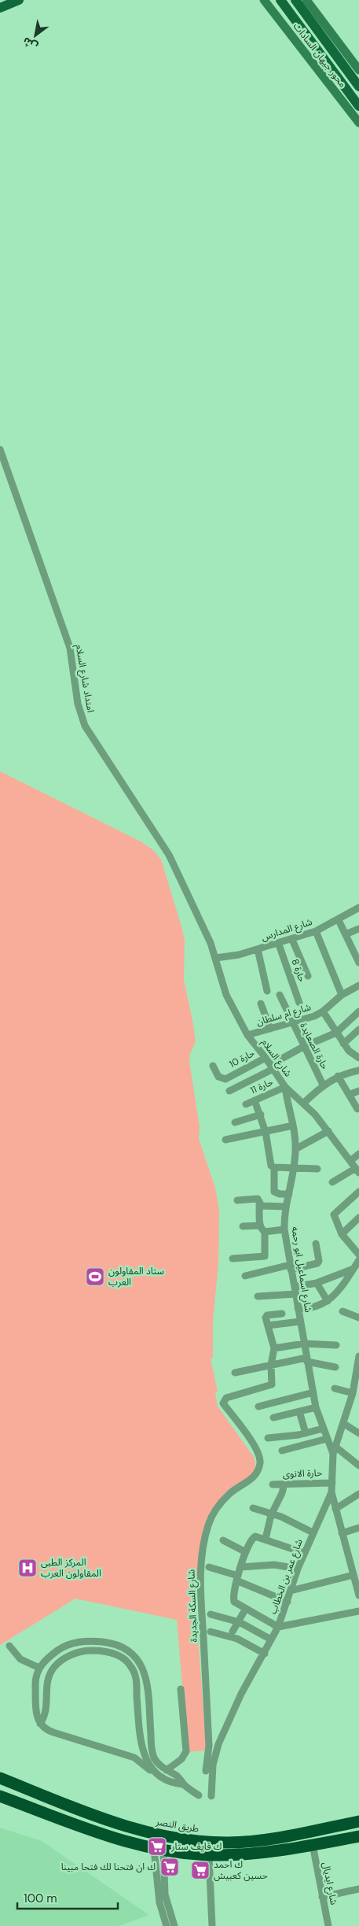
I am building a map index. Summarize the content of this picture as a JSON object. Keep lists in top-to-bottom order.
{
  "streets": {
    "highway": ["طريق النصر"],
    "main road": ["محور جيهان السادات"],
    "street": [
      "امتداد شارع السلام",
      "شارع المدارس",
      "حارة 8",
      "شارع ام سلطان",
      "حارة الصعايدة",
      "شارع السلام",
      "حارة 10",
      "حارة 11",
      "شارع اسماعيل ابو رحمه",
      "حارة الانوى",
      "شارع عمر بن الخطاب",
      "شارع السكة الجديدة",
      "شارع ايديال"
    ]
  },
  "crossings": [
    ["امتداد شارع السلام", "شارع المدارس"],
    ["امتداد شارع السلام", "شارع السلام"],
    ["شارع المدارس", "حارة 8"],
    ["شارع المدارس", "شارع السلام"],
    ["شارع ام سلطان", "حارة الصعايدة"],
    ["شارع ام سلطان", "شارع السلام"],
    ["شارع السلام", "حارة 10"],
    ["شارع السلام", "حارة 11"],
    ["شارع السلام", "شارع اسماعيل ابو رحمه"],
    ["حارة 11", "شارع اسماعيل ابو رحمه"],
    ["شارع اسماعيل ابو رحمه", "شارع عمر بن الخطاب"],
    ["حارة الانوى", "شارع عمر بن الخطاب"]
  ],
  "places": {
    "sports": ["ستاد المقاولون العرب"],
    "hospital": ["المركز الطبى المقاولون العرب"],
    "supermarket": ["ك فايف ستار", "ك ان فتحنا لك فتحا مبينا", "ك احمد حسين كعبيش"]
  },
  "scale_bar": "100 m",
  "north": "bottom left"
}
